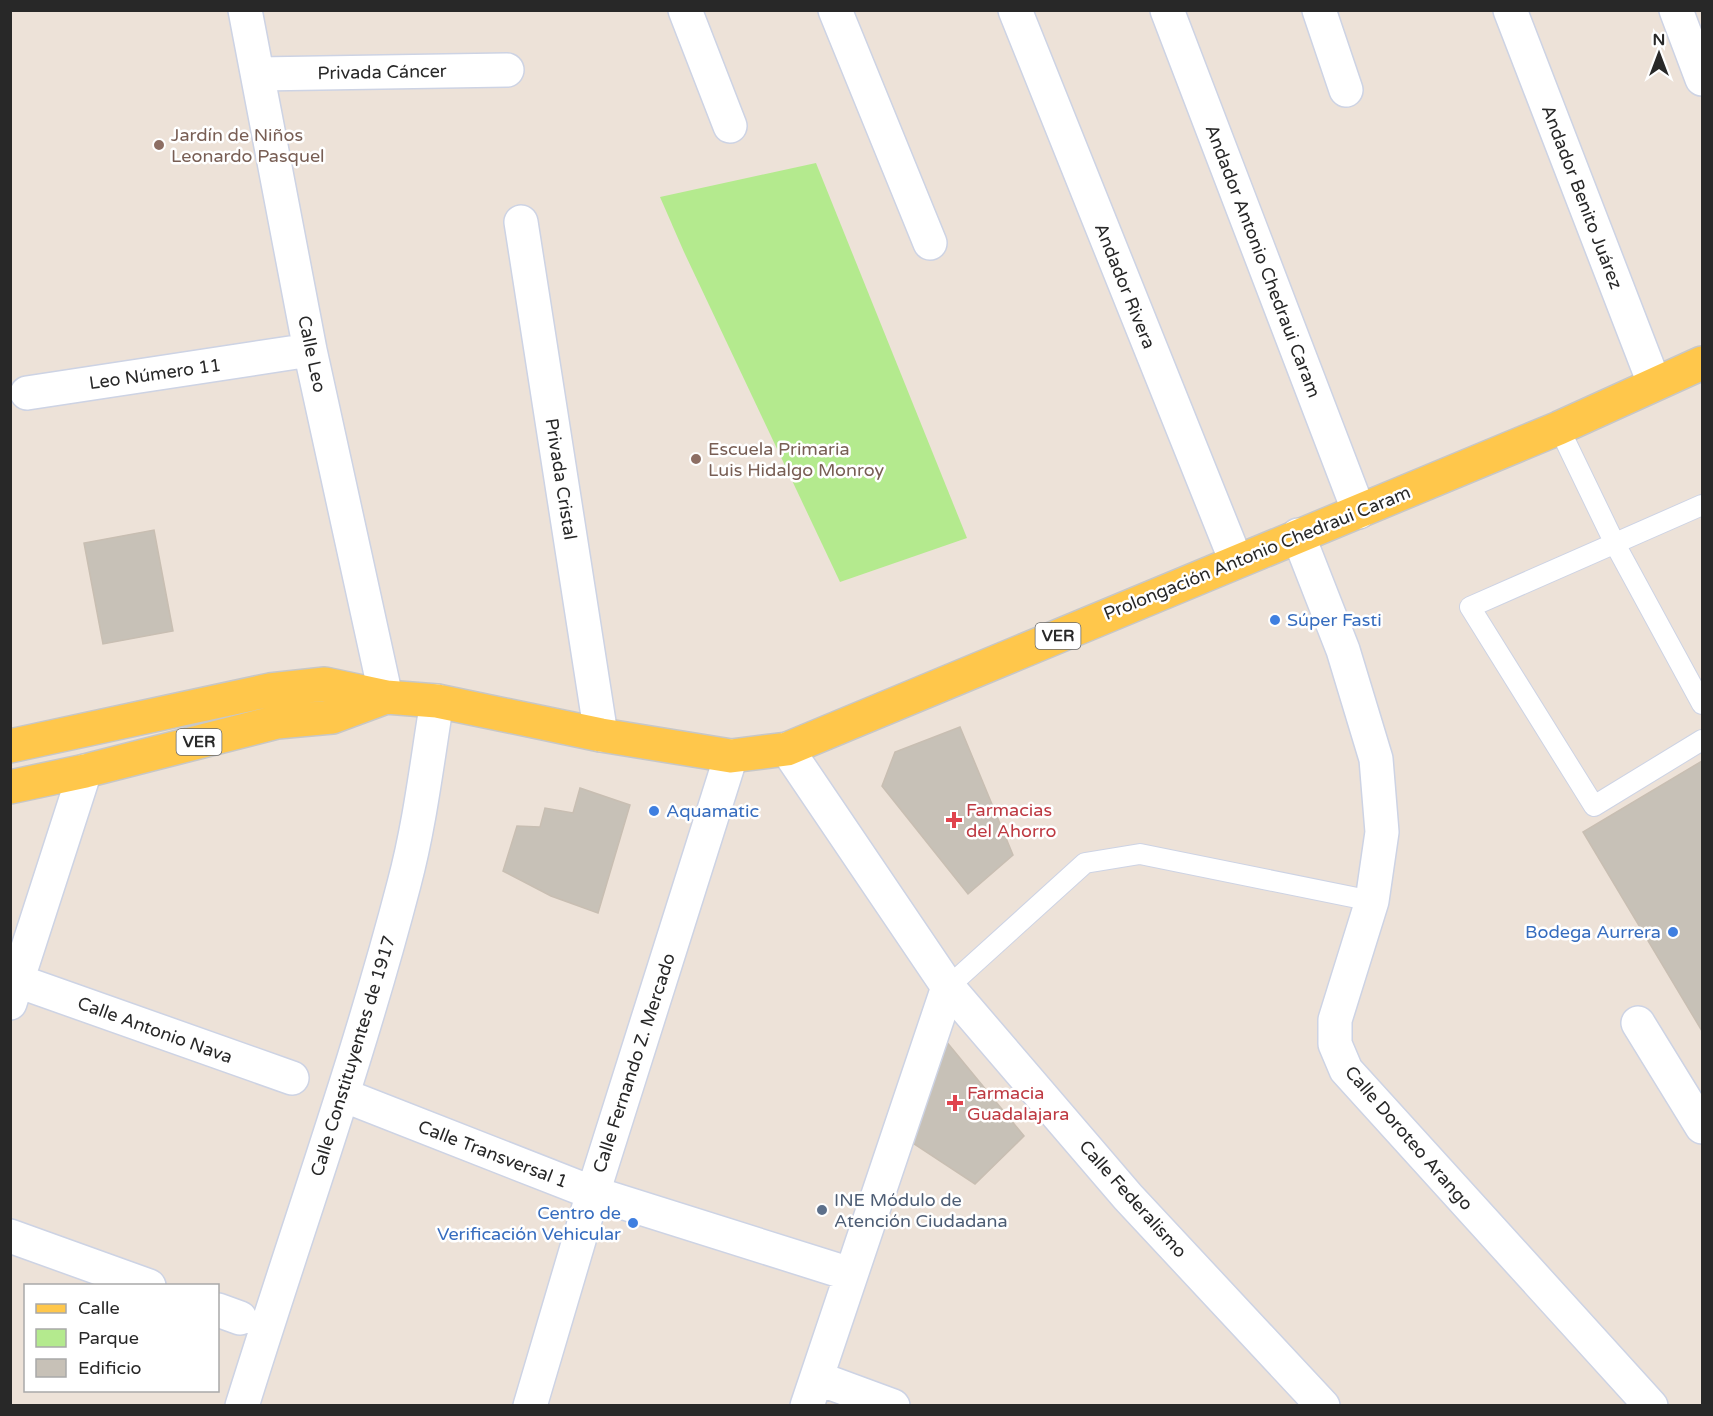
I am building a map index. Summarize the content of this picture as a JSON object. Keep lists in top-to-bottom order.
{
  "streets": {
    "main road": ["Prolongación Antonio Chedraui Caram", "VER"],
    "street": [
      "Privada Cáncer",
      "Andador Benito Juárez",
      "Andador Antonio Chedraui Caram",
      "Andador Rivera",
      "Calle Leo",
      "Leo Número 11",
      "Privada Cristal",
      "Calle Antonio Nava",
      "Calle Constituyentes de 1917",
      "Calle Fernando Z. Mercado",
      "Calle Doroteo Arango",
      "Calle Transversal 1",
      "Calle Federalismo"
    ]
  },
  "crossings": [
    ["Privada Cáncer", "Calle Leo"],
    ["Andador Benito Juárez", "Prolongación Antonio Chedraui Caram"],
    ["Andador Antonio Chedraui Caram", "Prolongación Antonio Chedraui Caram"],
    ["Andador Rivera", "Prolongación Antonio Chedraui Caram"],
    ["Calle Leo", "Leo Número 11"],
    ["Calle Leo", "Prolongación Antonio Chedraui Caram"],
    ["Calle Leo", "VER"],
    ["Privada Cristal", "Prolongación Antonio Chedraui Caram"],
    ["Prolongación Antonio Chedraui Caram", "VER"],
    ["Prolongación Antonio Chedraui Caram", "Calle Constituyentes de 1917"],
    ["Prolongación Antonio Chedraui Caram", "Calle Fernando Z. Mercado"],
    ["Prolongación Antonio Chedraui Caram", "Calle Doroteo Arango"],
    ["Prolongación Antonio Chedraui Caram", "Calle Federalismo"],
    ["Calle Constituyentes de 1917", "Calle Transversal 1"],
    ["Calle Fernando Z. Mercado", "Calle Transversal 1"]
  ],
  "places": {
    "other": [
      "Jardín de Niños Leonardo Pasquel",
      "Escuela Primaria Luis Hidalgo Monroy",
      "Súper Fasti",
      "Aquamatic",
      "Bodega Aurrera",
      "INE Módulo de Atención Ciudadana",
      "Centro de Verificación Vehicular"
    ],
    "health": ["Farmacias del Ahorro", "Farmacia Guadalajara"]
  },
  "legend": ["Calle", "Parque", "Edificio"],
  "north": "top"
}
